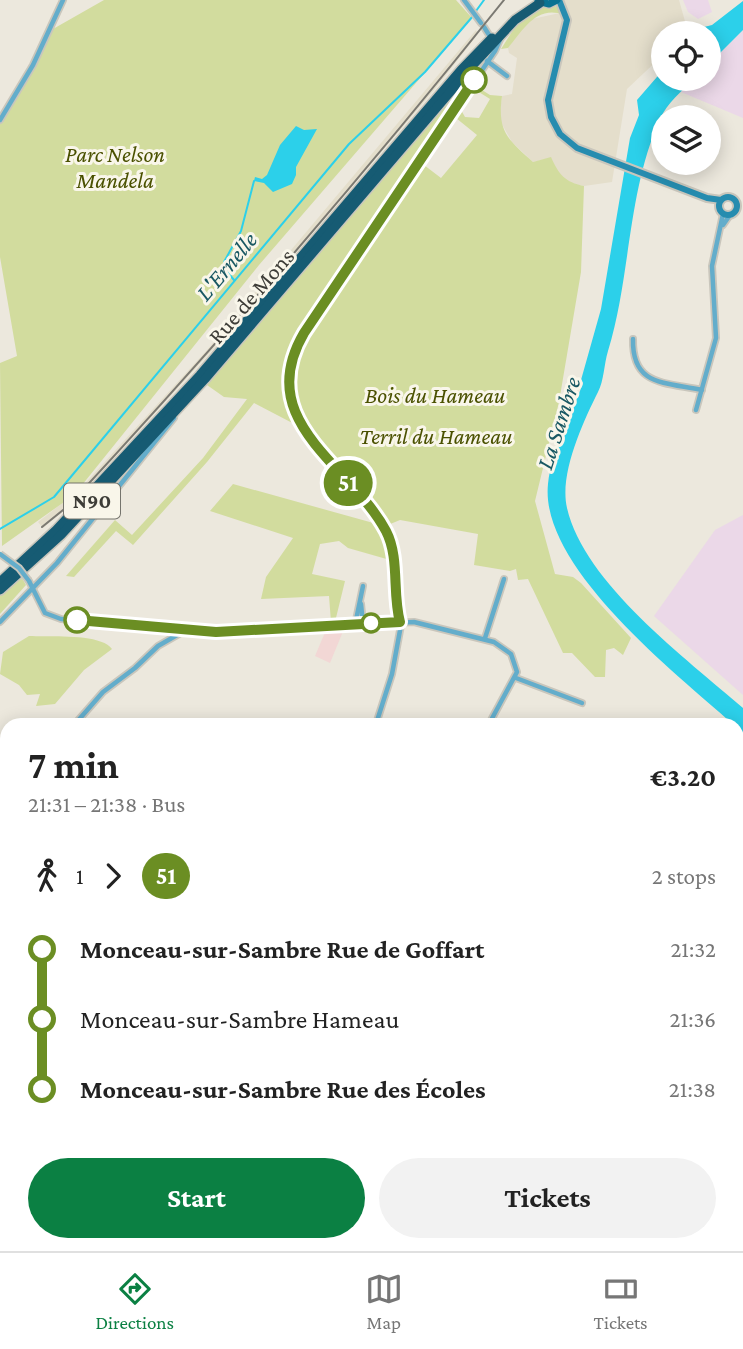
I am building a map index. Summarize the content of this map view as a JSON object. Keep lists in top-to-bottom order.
{
  "streets": {
    "highway": ["Rue de Mons", "N90"]
  },
  "crossings": [
    ["Rue de Mons", "N90"]
  ],
  "water": ["L'Ernelle", "La Sambre"],
  "parks": ["Parc Nelson Mandela", "Bois du Hameau", "Terril du Hameau"],
  "lines": ["bus line 51"],
  "page": {
    "on_map": "51",
    "heading": ["7 min", "21:31 – 21:38 · Bus", "€3.20"],
    "legs": ["1", "51", "2 stops"],
    "list": [
      {
        "name": "Monceau-sur-Sambre Rue de Goffart",
        "value": "21:32"
      },
      {
        "name": "Monceau-sur-Sambre Hameau",
        "value": "21:36"
      },
      {
        "name": "Monceau-sur-Sambre Rue des Écoles",
        "value": "21:38"
      }
    ],
    "buttons": ["Start", "Tickets"],
    "tabs": ["Directions", "Map", "Tickets"]
  }
}
